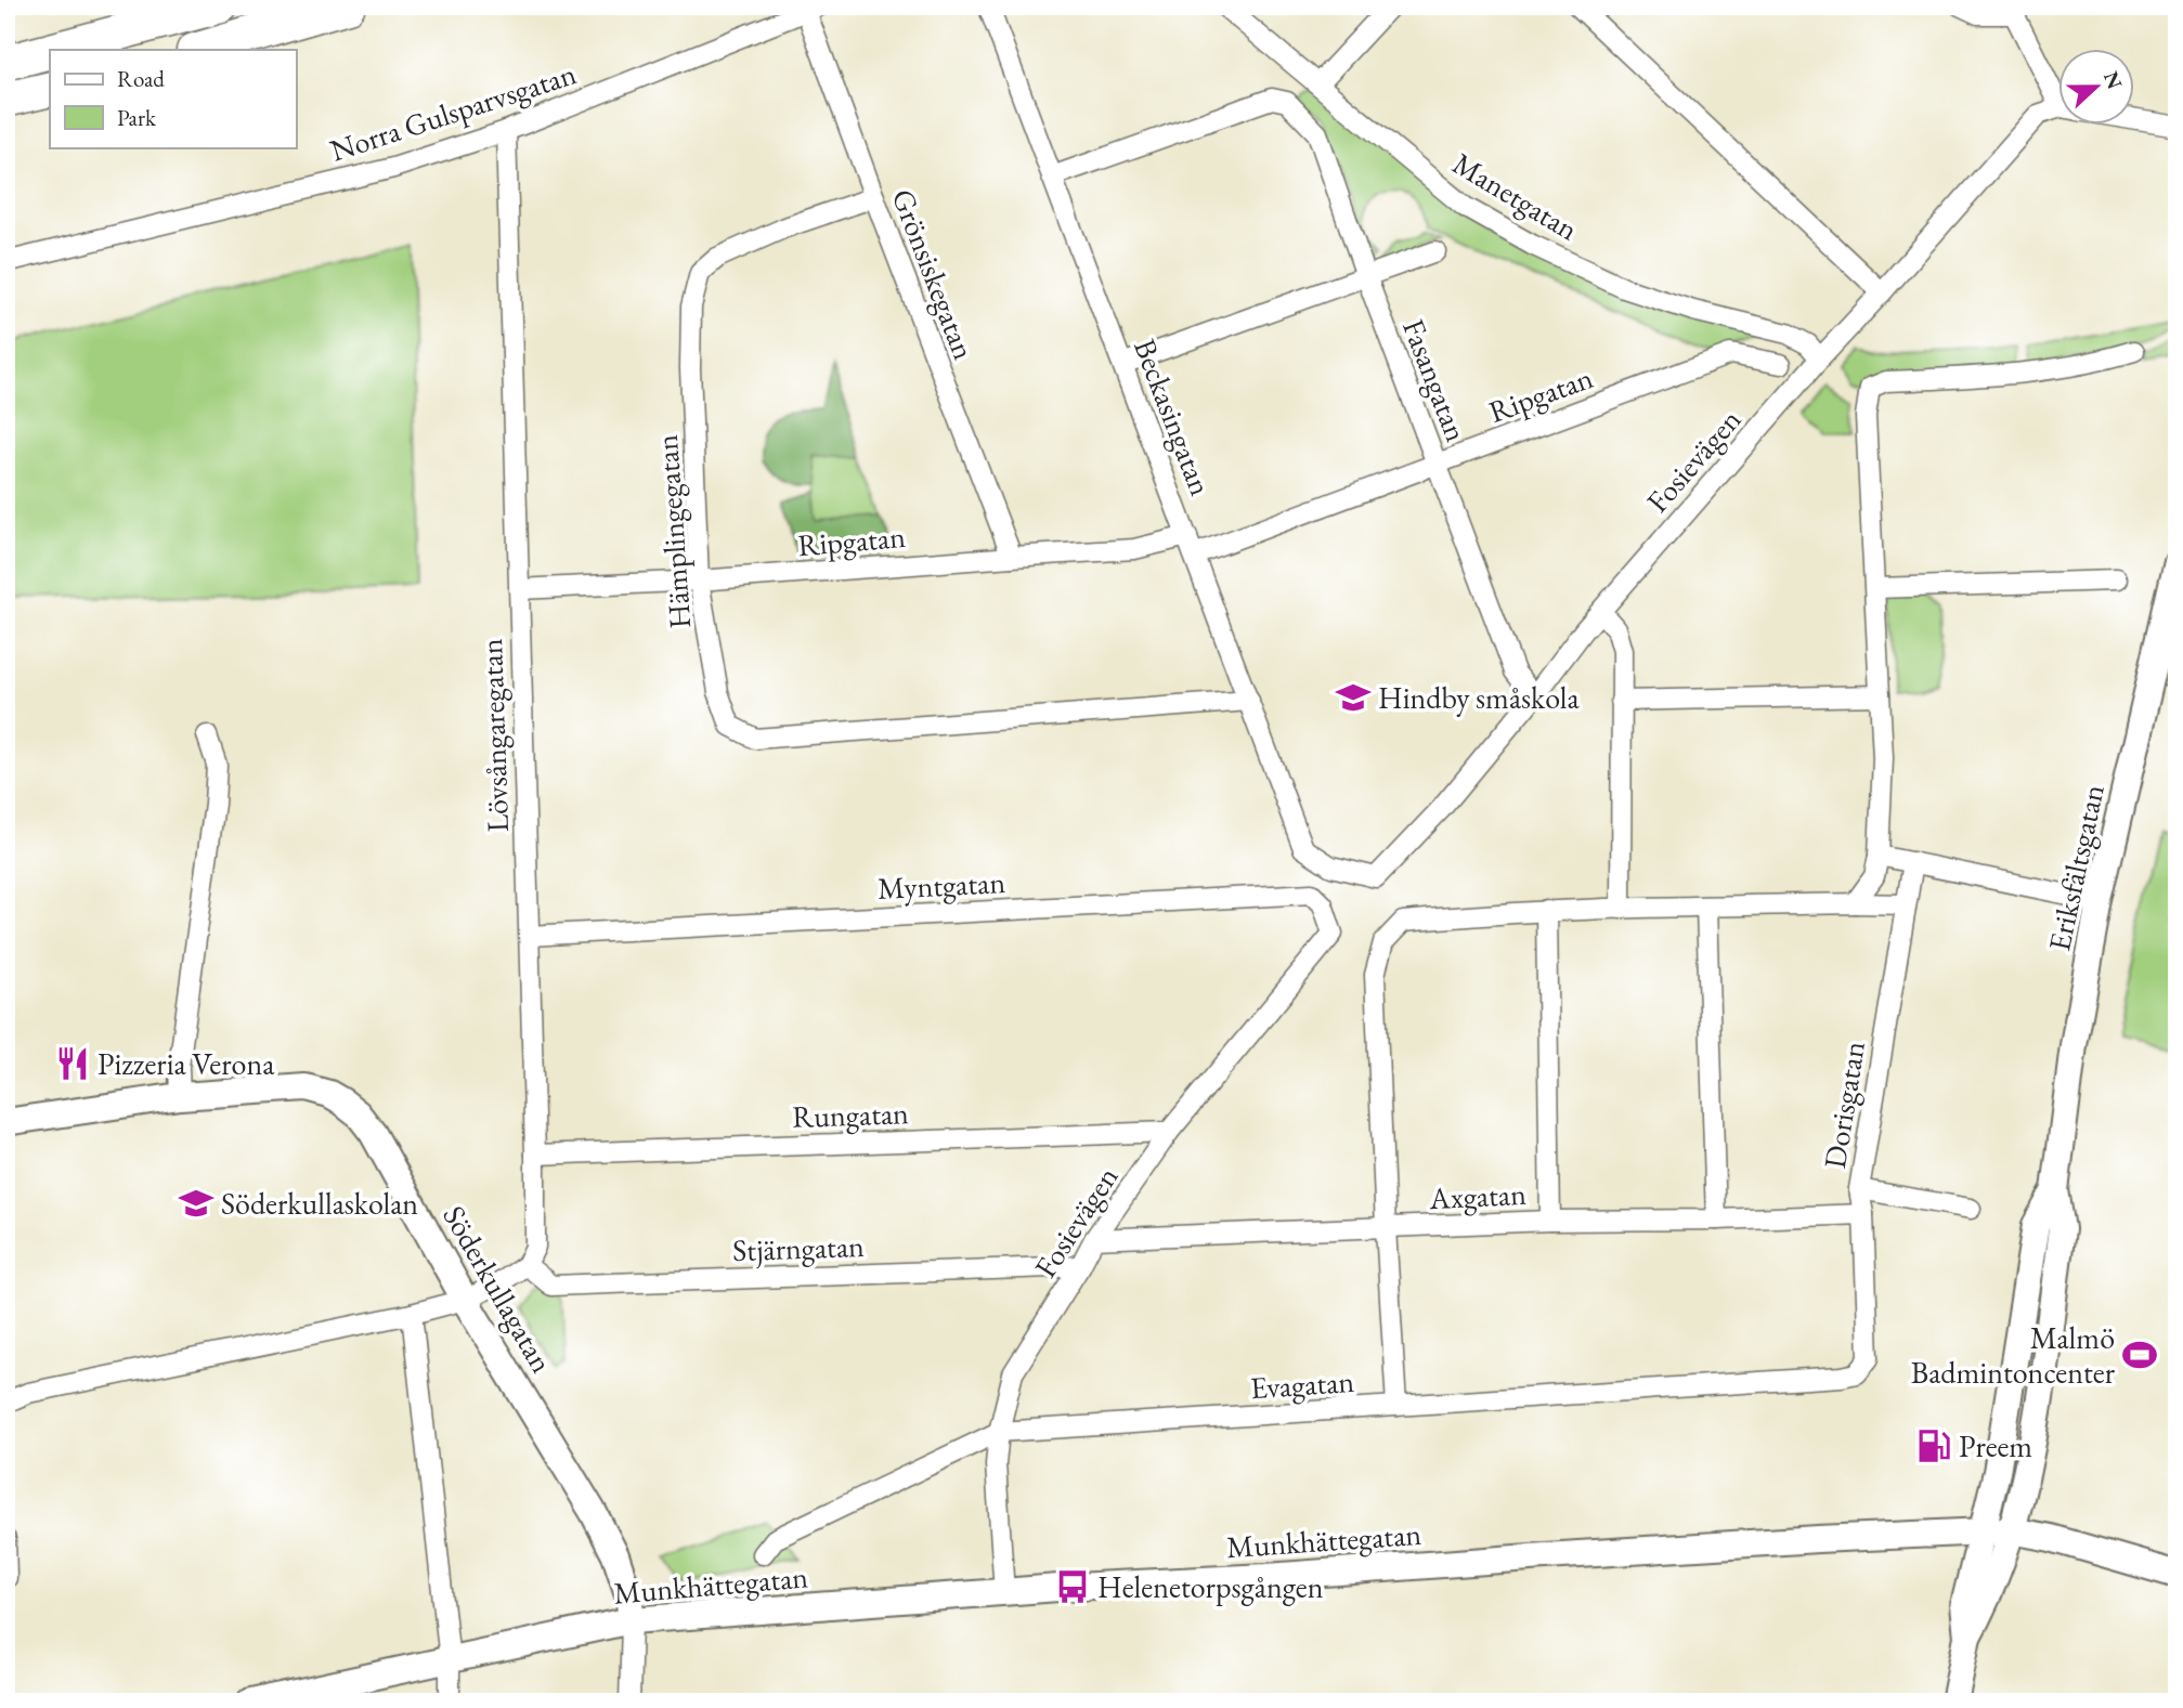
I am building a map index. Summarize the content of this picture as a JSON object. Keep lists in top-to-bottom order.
{
  "streets": {
    "street": [
      "Norra Gulsparvsgatan",
      "Manetgatan",
      "Grönsiskegatan",
      "Fasangatan",
      "Ripgatan",
      "Beckasingatan",
      "Fosievägen",
      "Hämplingegatan",
      "Lövsångaregatan",
      "Eriksfältsgatan",
      "Myntgatan",
      "Dorisgatan",
      "Rungatan",
      "Axgatan",
      "Stjärngatan",
      "Söderkullagatan",
      "Evagatan",
      "Munkhättegatan"
    ]
  },
  "crossings": [
    ["Norra Gulsparvsgatan", "Grönsiskegatan"],
    ["Norra Gulsparvsgatan", "Lövsångaregatan"],
    ["Manetgatan", "Fosievägen"],
    ["Grönsiskegatan", "Ripgatan"],
    ["Grönsiskegatan", "Hämplingegatan"],
    ["Fasangatan", "Ripgatan"],
    ["Fasangatan", "Beckasingatan"],
    ["Fasangatan", "Fosievägen"],
    ["Ripgatan", "Beckasingatan"],
    ["Ripgatan", "Hämplingegatan"],
    ["Ripgatan", "Lövsångaregatan"],
    ["Beckasingatan", "Fosievägen"],
    ["Beckasingatan", "Hämplingegatan"],
    ["Fosievägen", "Myntgatan"],
    ["Fosievägen", "Rungatan"],
    ["Fosievägen", "Axgatan"],
    ["Fosievägen", "Stjärngatan"],
    ["Fosievägen", "Evagatan"],
    ["Fosievägen", "Munkhättegatan"],
    ["Lövsångaregatan", "Myntgatan"],
    ["Lövsångaregatan", "Rungatan"],
    ["Lövsångaregatan", "Stjärngatan"],
    ["Eriksfältsgatan", "Munkhättegatan"],
    ["Dorisgatan", "Axgatan"],
    ["Dorisgatan", "Evagatan"],
    ["Söderkullagatan", "Munkhättegatan"]
  ],
  "places": {
    "school or university": ["Hindby småskola", "Söderkullaskolan"],
    "restaurant": ["Pizzeria Verona"],
    "sports": ["Malmö Badmintoncenter"],
    "fuel station": ["Preem"],
    "bus stop": ["Helenetorpsgången"]
  },
  "legend": ["Road", "Park"],
  "north": "right"
}
